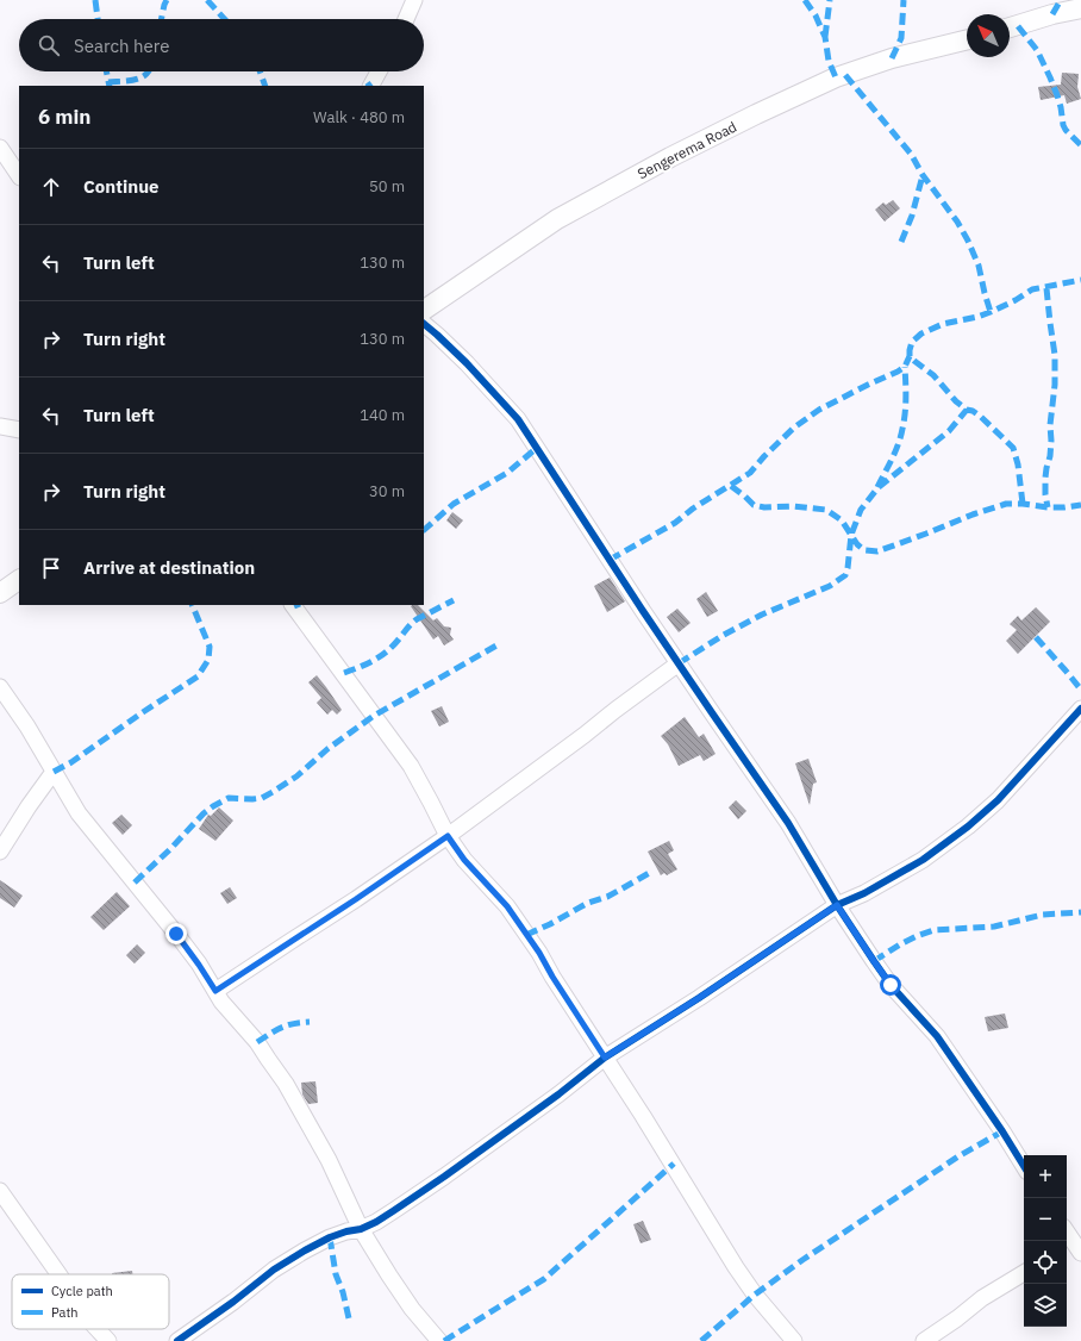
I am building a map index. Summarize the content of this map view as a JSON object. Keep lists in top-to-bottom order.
{
  "streets": {
    "main road": ["Sengerema Road"]
  },
  "legend": ["Cycle path", "Path"],
  "north": "top left",
  "page": {
    "search": "Search here",
    "heading": ["6 min", "Walk · 480 m"],
    "list": [
      ["Continue", "50 m"],
      ["Turn left", "130 m"],
      ["Turn right", "130 m"],
      ["Turn left", "140 m"],
      ["Turn right", "30 m"],
      "Arrive at destination"
    ],
    "map_buttons": ["+", "−"]
  }
}
